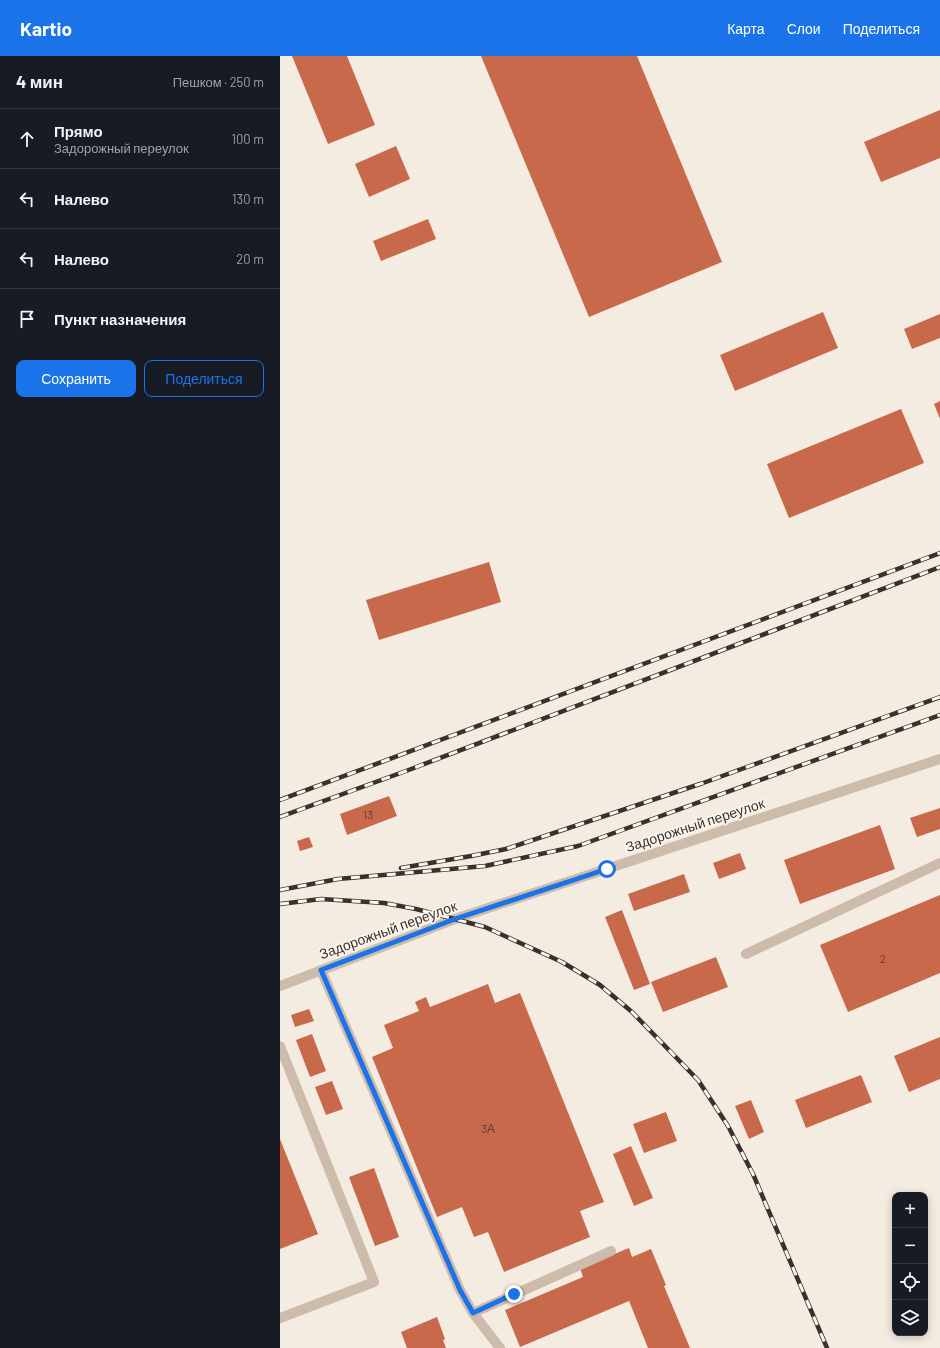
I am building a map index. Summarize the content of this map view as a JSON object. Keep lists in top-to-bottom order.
{
  "streets": {
    "street": ["Задорожный переулок"]
  },
  "house_numbers": ["13", "2", "3А"],
  "page": {
    "header": "Kartio",
    "nav": ["Карта", "Слои", "Поделиться"],
    "heading": ["4 мин", "Пешком · 250 m"],
    "list": [
      ["Прямо", "Задорожный переулок", "100 m"],
      ["Налево", "130 m"],
      ["Налево", "20 m"],
      "Пункт назначения"
    ],
    "buttons": ["Сохранить", "Поделиться"],
    "map_buttons": ["+", "−"]
  }
}
